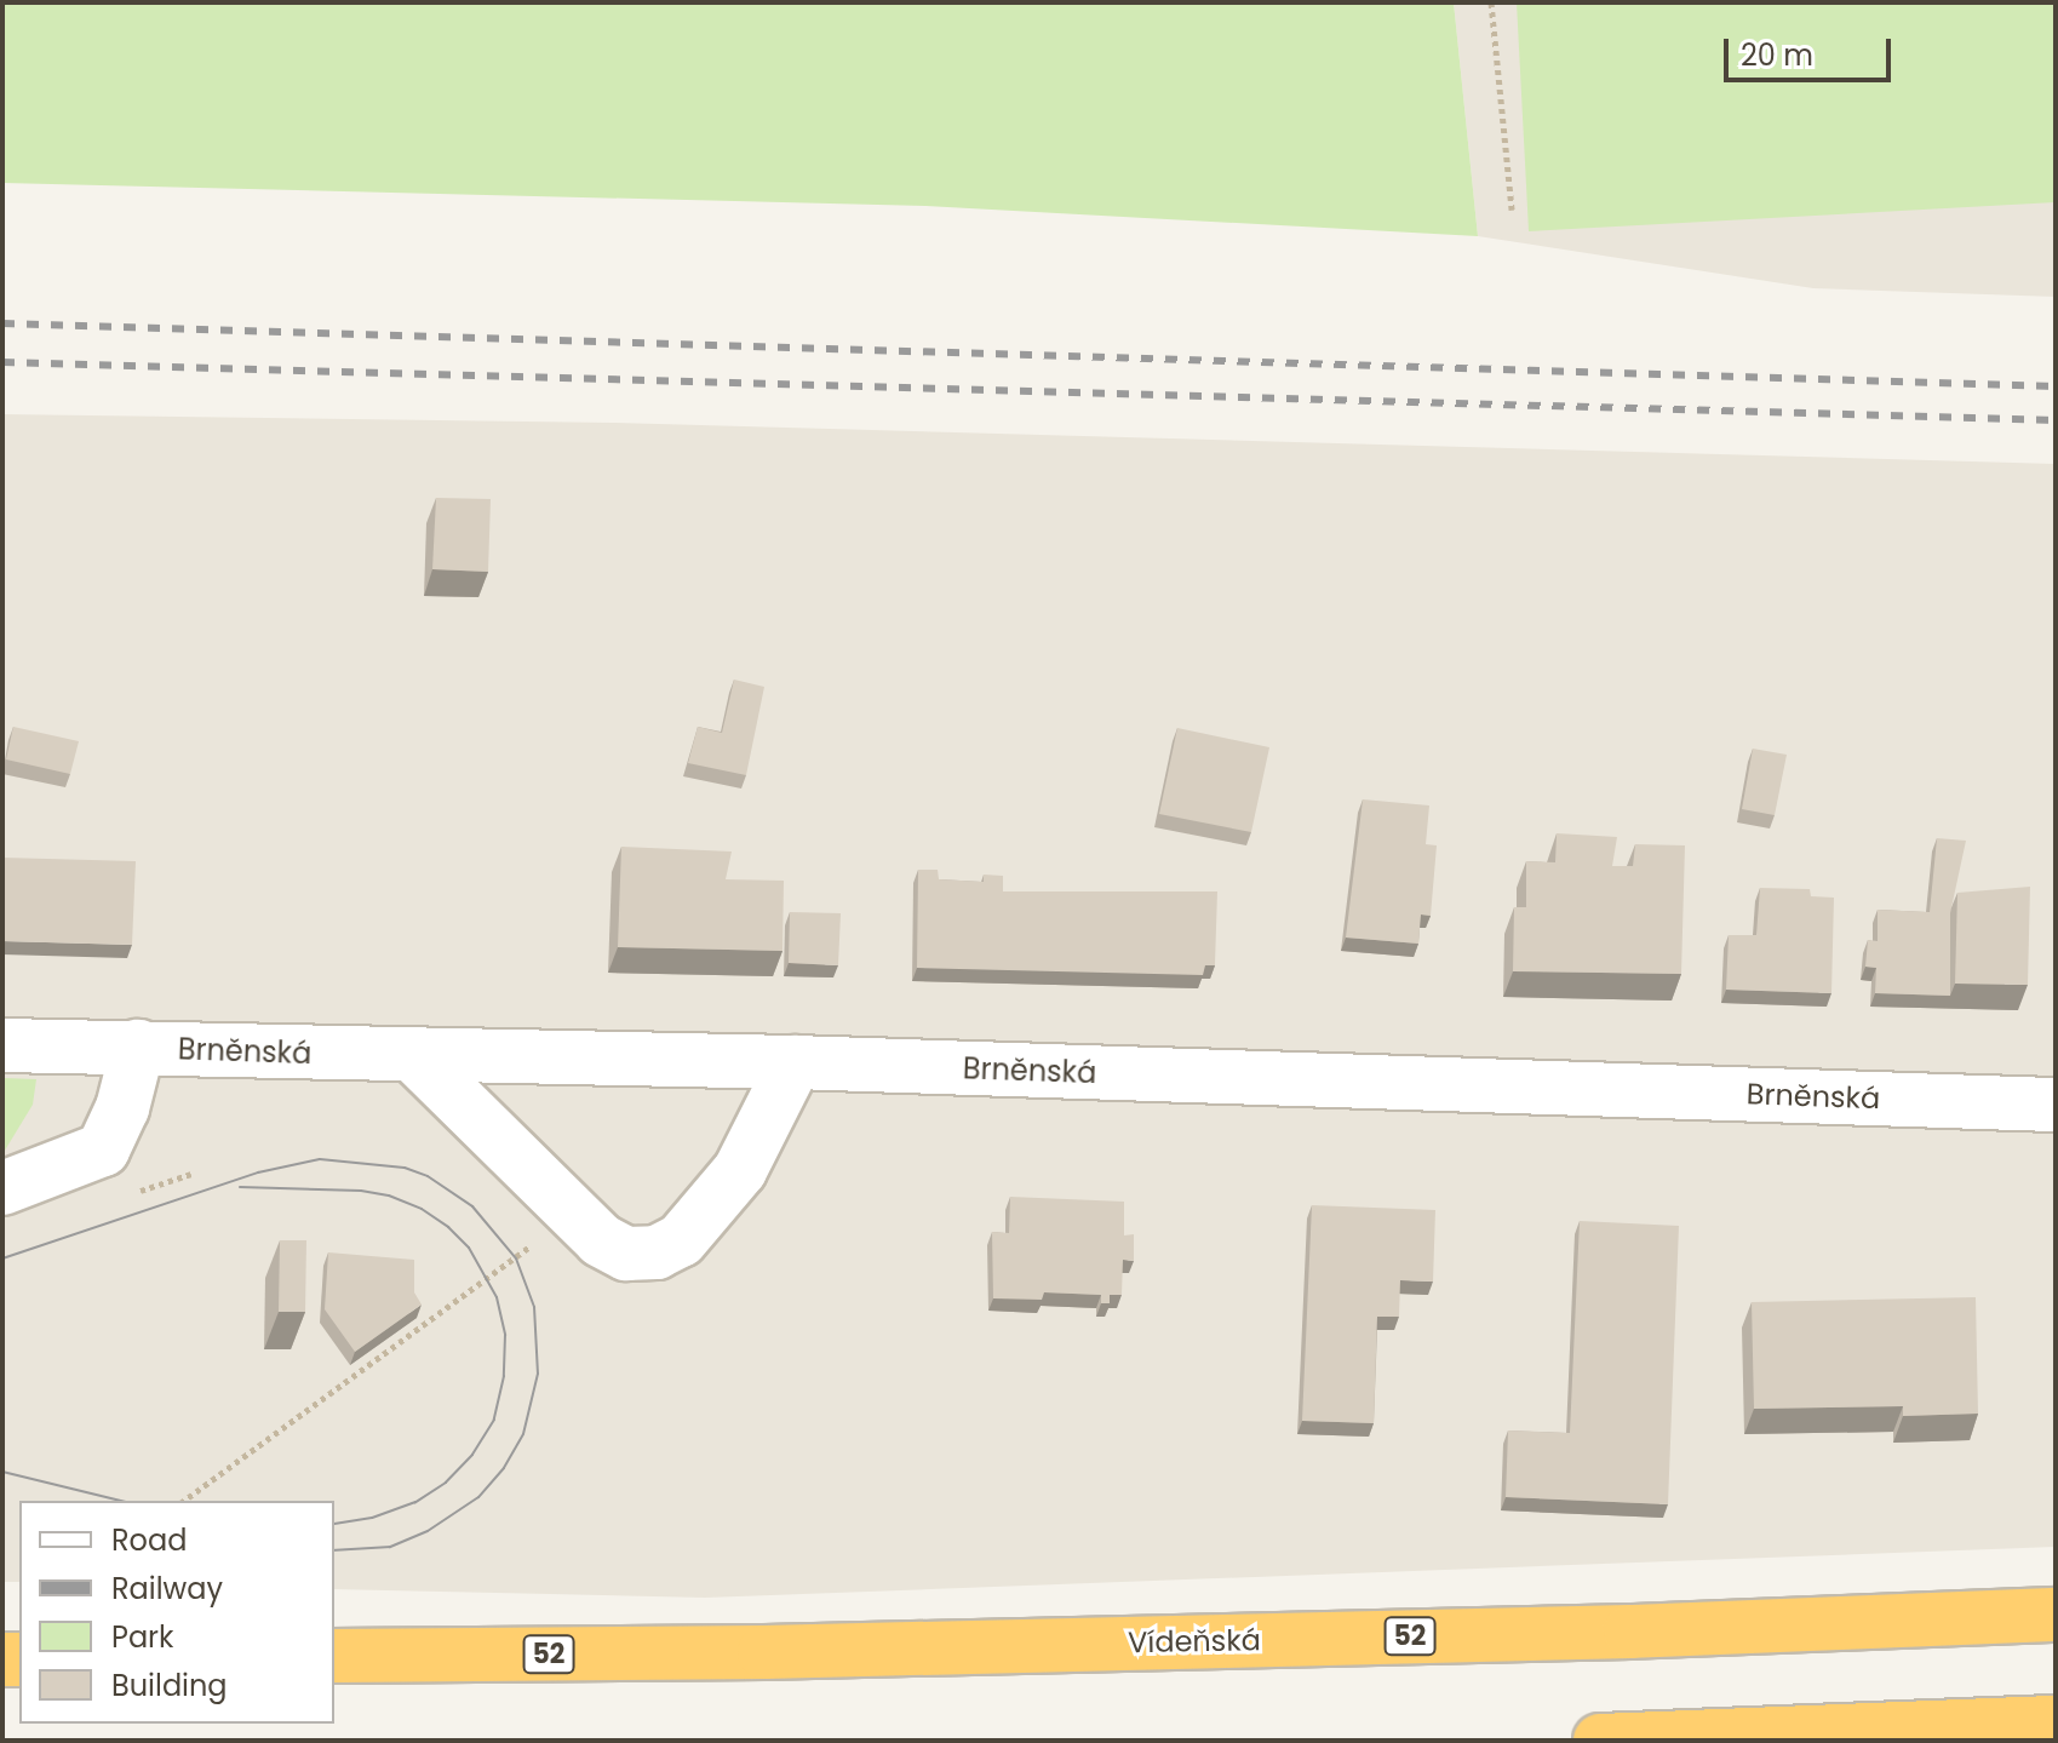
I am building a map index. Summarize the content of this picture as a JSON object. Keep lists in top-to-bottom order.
{
  "streets": {
    "highway": ["52", "Vídeňská"],
    "street": ["Brněnská"]
  },
  "legend": [
    "Road",
    "Railway",
    "Park",
    "Building"
  ],
  "scale_bar": "20 m"
}
